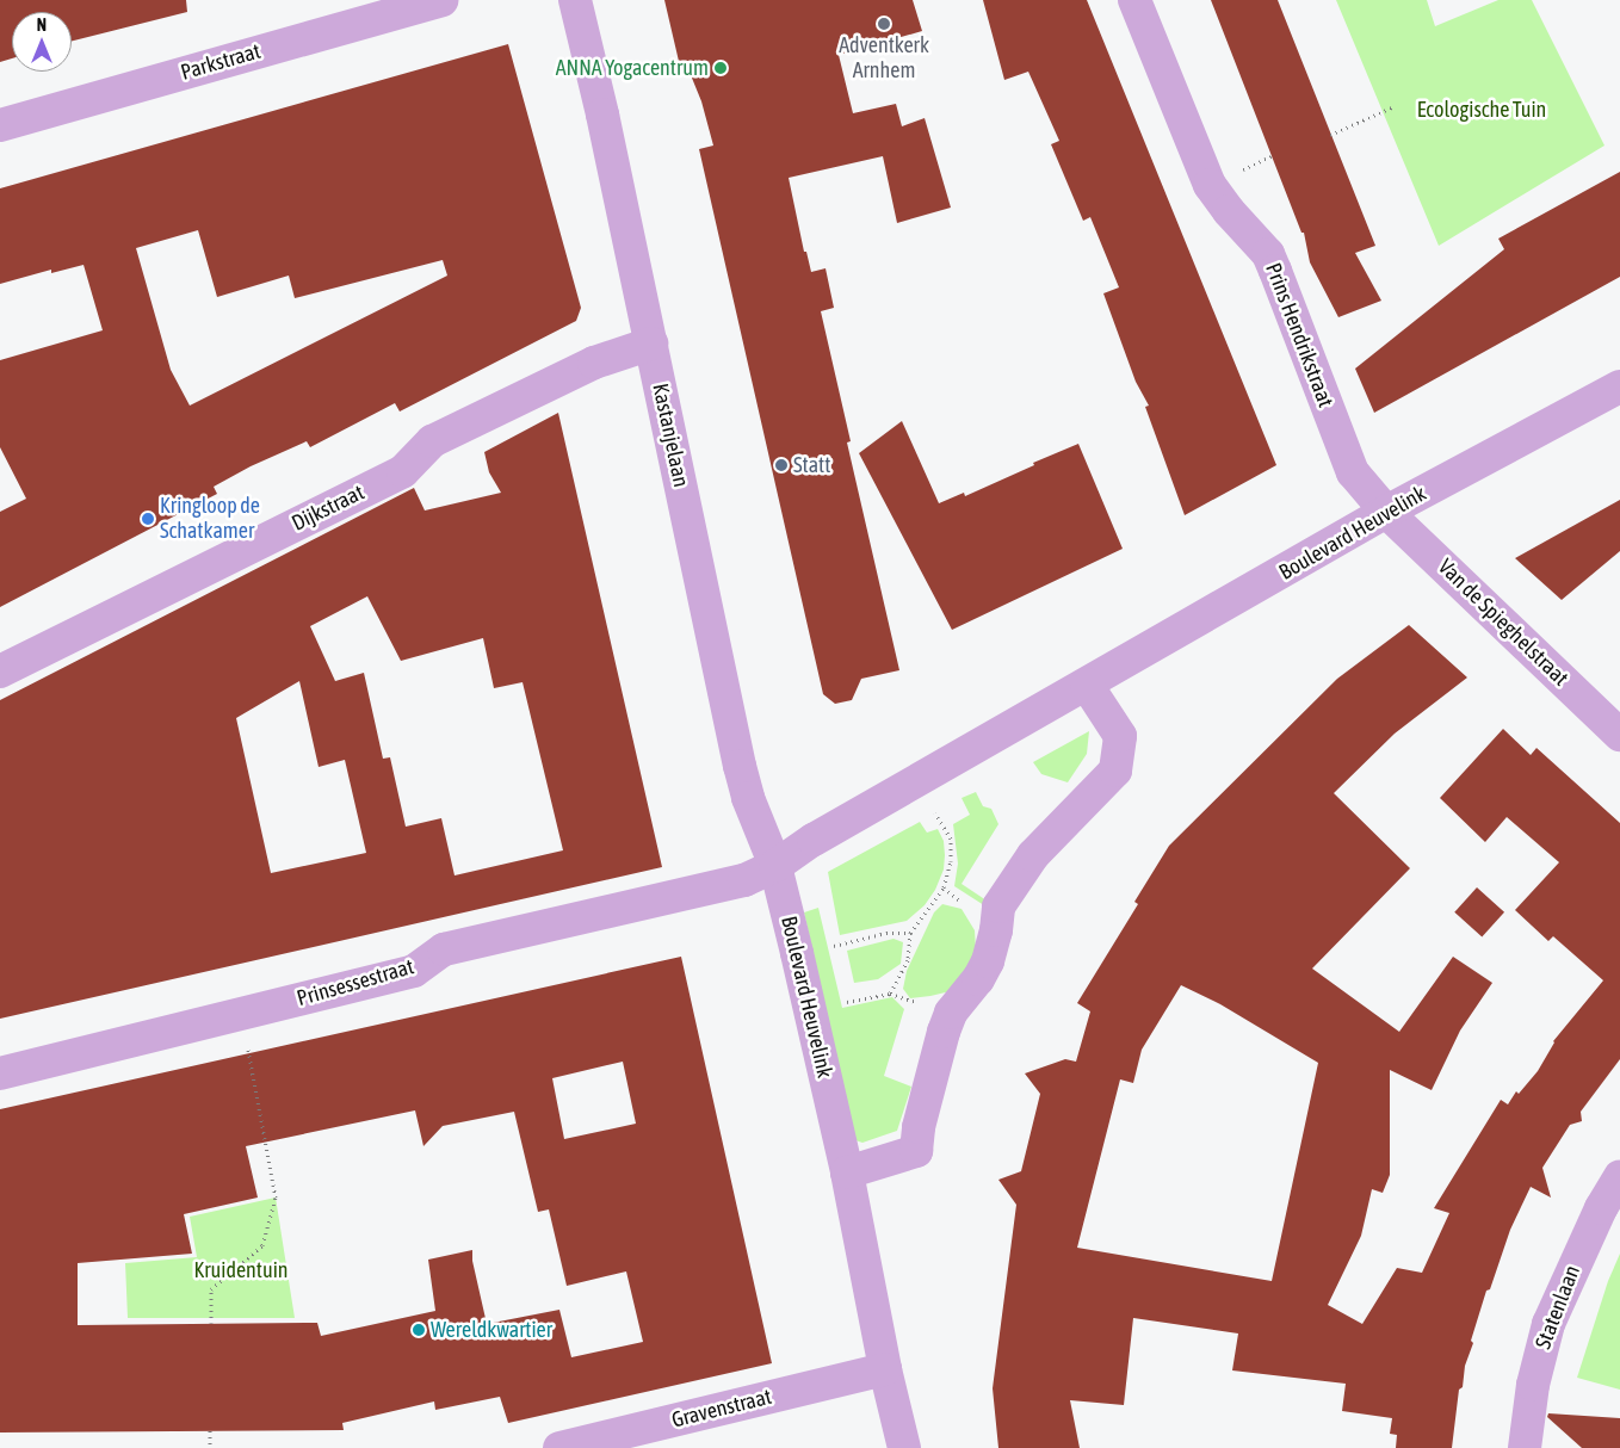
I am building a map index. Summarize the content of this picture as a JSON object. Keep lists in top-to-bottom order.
{
  "streets": {
    "street": [
      "Parkstraat",
      "Prins Hendrikstraat",
      "Kastanjelaan",
      "Dijkstraat",
      "Boulevard Heuvelink",
      "Van de Spieghelstraat",
      "Prinsessestraat",
      "Statenlaan",
      "Gravenstraat"
    ]
  },
  "crossings": [
    ["Prins Hendrikstraat", "Boulevard Heuvelink"],
    ["Prins Hendrikstraat", "Van de Spieghelstraat"],
    ["Kastanjelaan", "Dijkstraat"],
    ["Kastanjelaan", "Boulevard Heuvelink"],
    ["Kastanjelaan", "Prinsessestraat"],
    ["Boulevard Heuvelink", "Van de Spieghelstraat"],
    ["Boulevard Heuvelink", "Prinsessestraat"],
    ["Boulevard Heuvelink", "Gravenstraat"]
  ],
  "parks": ["Ecologische Tuin", "Kruidentuin"],
  "places": [
    "Adventkerk Arnhem",
    "ANNA Yogacentrum",
    "Statt",
    "Kringloop de Schatkamer",
    "Wereldkwartier"
  ],
  "north": "top"
}
